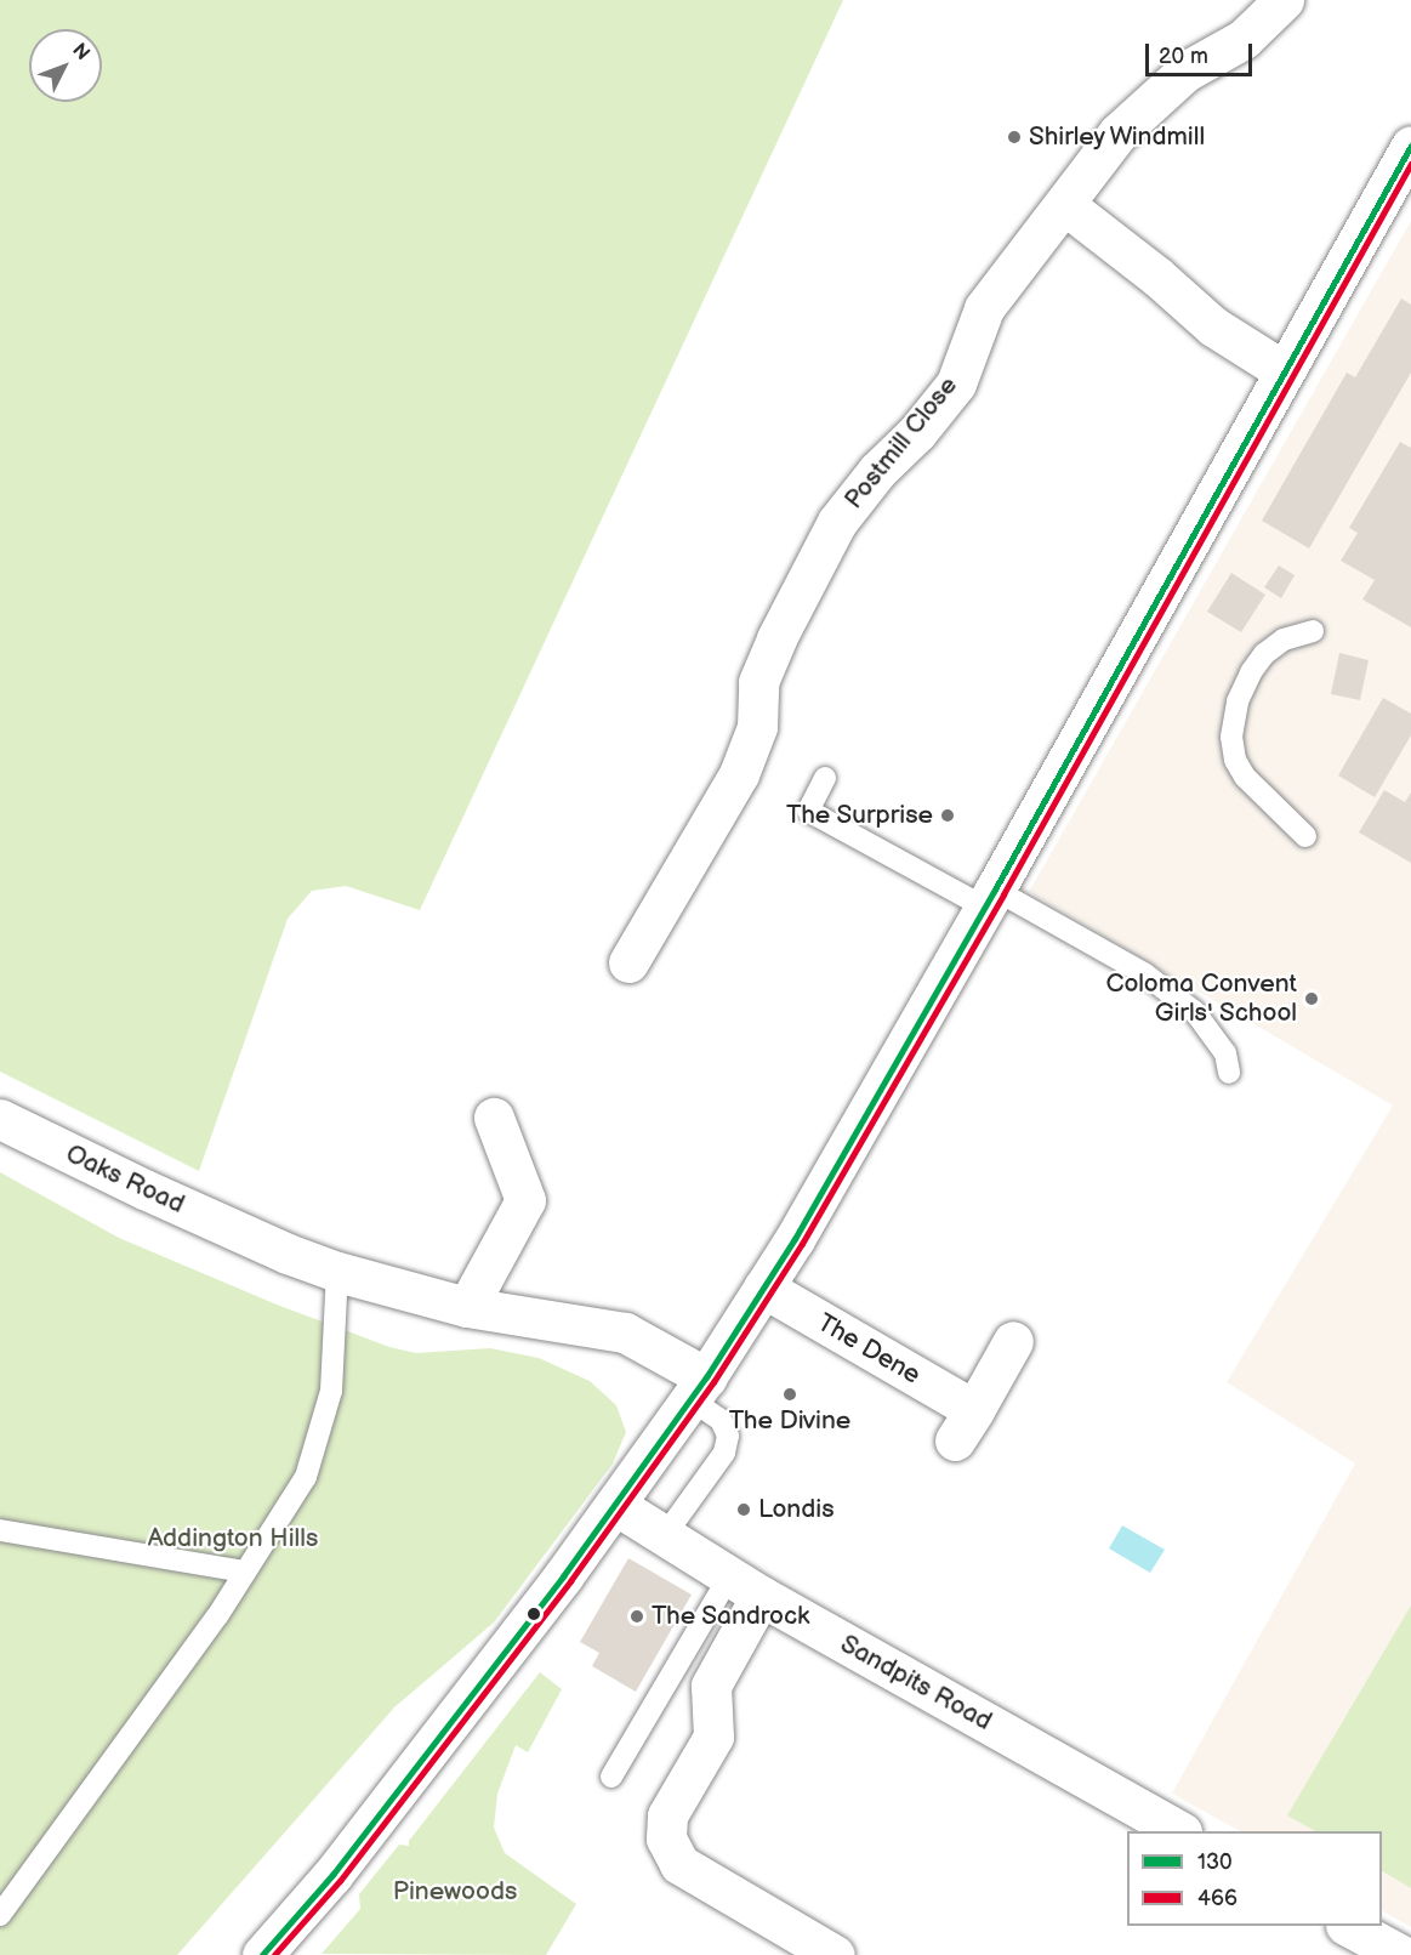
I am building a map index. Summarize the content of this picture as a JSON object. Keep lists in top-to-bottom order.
{
  "streets": {
    "street": [
      "Postmill Close",
      "Oaks Road",
      "The Dene",
      "Sandpits Road"
    ]
  },
  "parks": ["Addington Hills", "Pinewoods"],
  "places": [
    "Shirley Windmill",
    "The Surprise",
    "Coloma Convent Girls' School",
    "The Divine",
    "Londis",
    "The Sandrock"
  ],
  "lines": ["transit line 130", "transit line 466"],
  "legend": ["130", "466"],
  "scale_bar": "20 m",
  "north": "top right"
}
